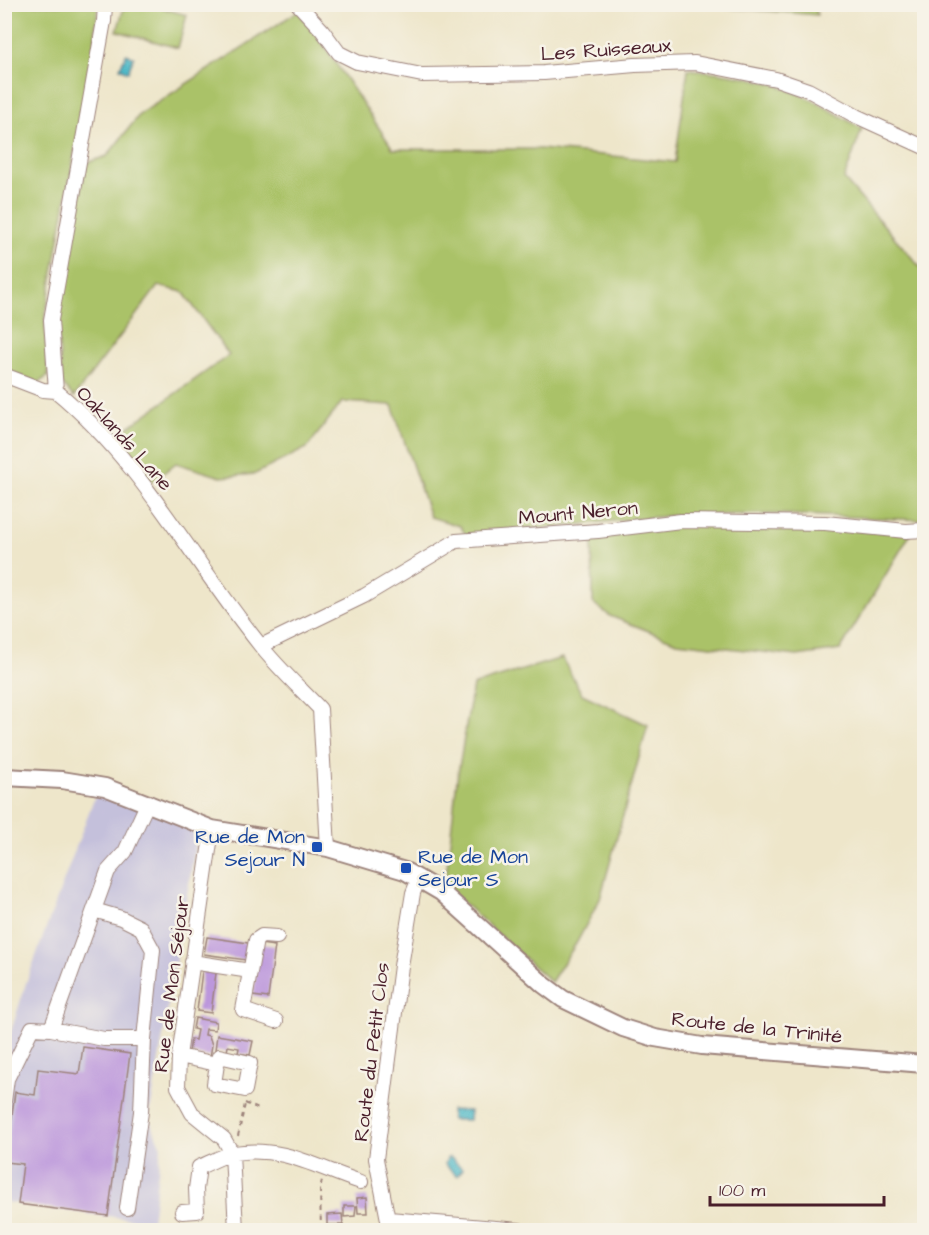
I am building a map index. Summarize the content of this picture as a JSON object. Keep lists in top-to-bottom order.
{
  "streets": {
    "main road": ["Route de la Trinité"],
    "street": [
      "Les Ruisseaux",
      "Oaklands Lane",
      "Mount Neron",
      "Rue de Mon Séjour",
      "Route du Petit Clos"
    ]
  },
  "crossings": [
    ["Oaklands Lane", "Mount Neron"],
    ["Oaklands Lane", "Route de la Trinité"],
    ["Rue de Mon Séjour", "Route de la Trinité"],
    ["Route de la Trinité", "Route du Petit Clos"]
  ],
  "places": {
    "transit": ["Rue de Mon Sejour N", "Rue de Mon Sejour S"]
  },
  "scale_bar": "100 m"
}
